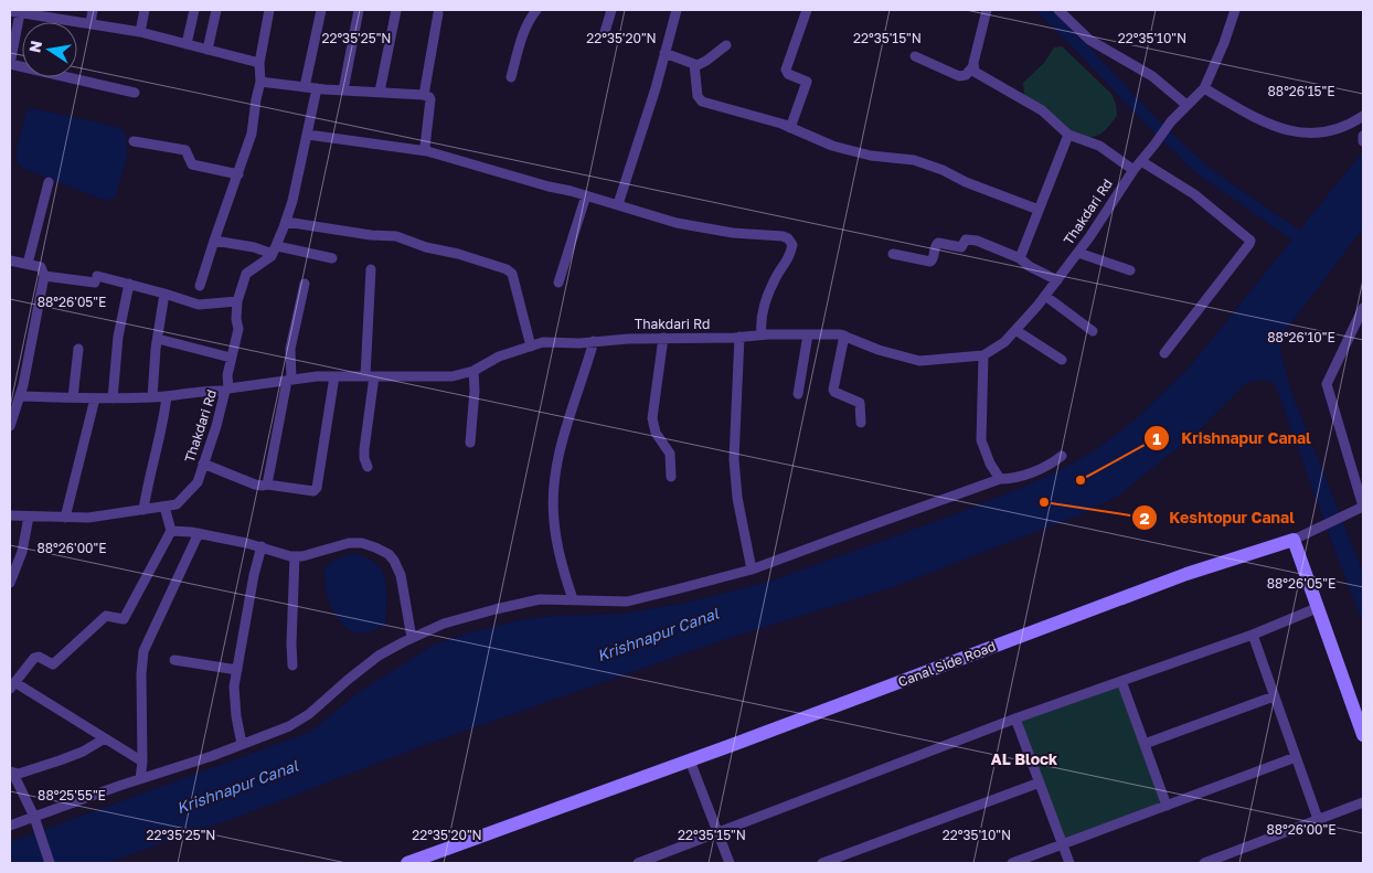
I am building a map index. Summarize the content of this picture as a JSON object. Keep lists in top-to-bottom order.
{
  "streets": {
    "street": ["Thakdari Rd", "Canal Side Road"]
  },
  "districts": ["AL Block"],
  "water": ["Krishnapur Canal"],
  "places": ["Krishnapur Canal", "Keshtopur Canal"],
  "north": "left",
  "coordinates": [
    "22°35'25\"N",
    "22°35'20\"N",
    "22°35'15\"N",
    "22°35'10\"N",
    "88°26'15\"E",
    "88°26'05\"E",
    "88°26'10\"E",
    "88°26'00\"E",
    "88°25'55\"E"
  ]
}
